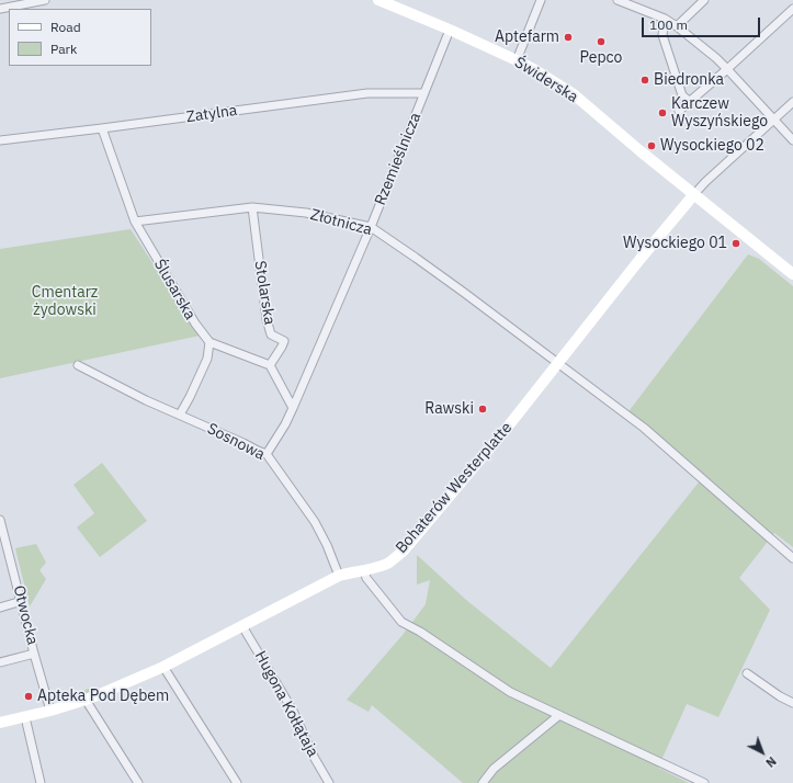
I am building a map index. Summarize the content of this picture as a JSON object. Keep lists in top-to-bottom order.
{
  "streets": {
    "street": [
      "Świderska",
      "Zatylna",
      "Rzemieślnicza",
      "Złotnicza",
      "Ślusarska",
      "Stolarska",
      "Sosnowa",
      "Bohaterów Westerplatte",
      "Otwocka",
      "Hugona Kołłątaja"
    ]
  },
  "crossings": [
    ["Świderska", "Rzemieślnicza"],
    ["Świderska", "Bohaterów Westerplatte"],
    ["Zatylna", "Rzemieślnicza"],
    ["Zatylna", "Ślusarska"],
    ["Rzemieślnicza", "Złotnicza"],
    ["Rzemieślnicza", "Sosnowa"],
    ["Złotnicza", "Ślusarska"],
    ["Złotnicza", "Stolarska"],
    ["Złotnicza", "Bohaterów Westerplatte"],
    ["Sosnowa", "Bohaterów Westerplatte"],
    ["Bohaterów Westerplatte", "Otwocka"],
    ["Bohaterów Westerplatte", "Hugona Kołłątaja"]
  ],
  "parks": ["Cmentarz żydowski"],
  "places": [
    "Aptefarm",
    "Pepco",
    "Biedronka",
    "Karczew Wyszyńskiego",
    "Wysockiego 02",
    "Wysockiego 01",
    "Rawski",
    "Apteka Pod Dębem"
  ],
  "legend": ["Road", "Park"],
  "scale_bar": "100 m",
  "north": "bottom right"
}
